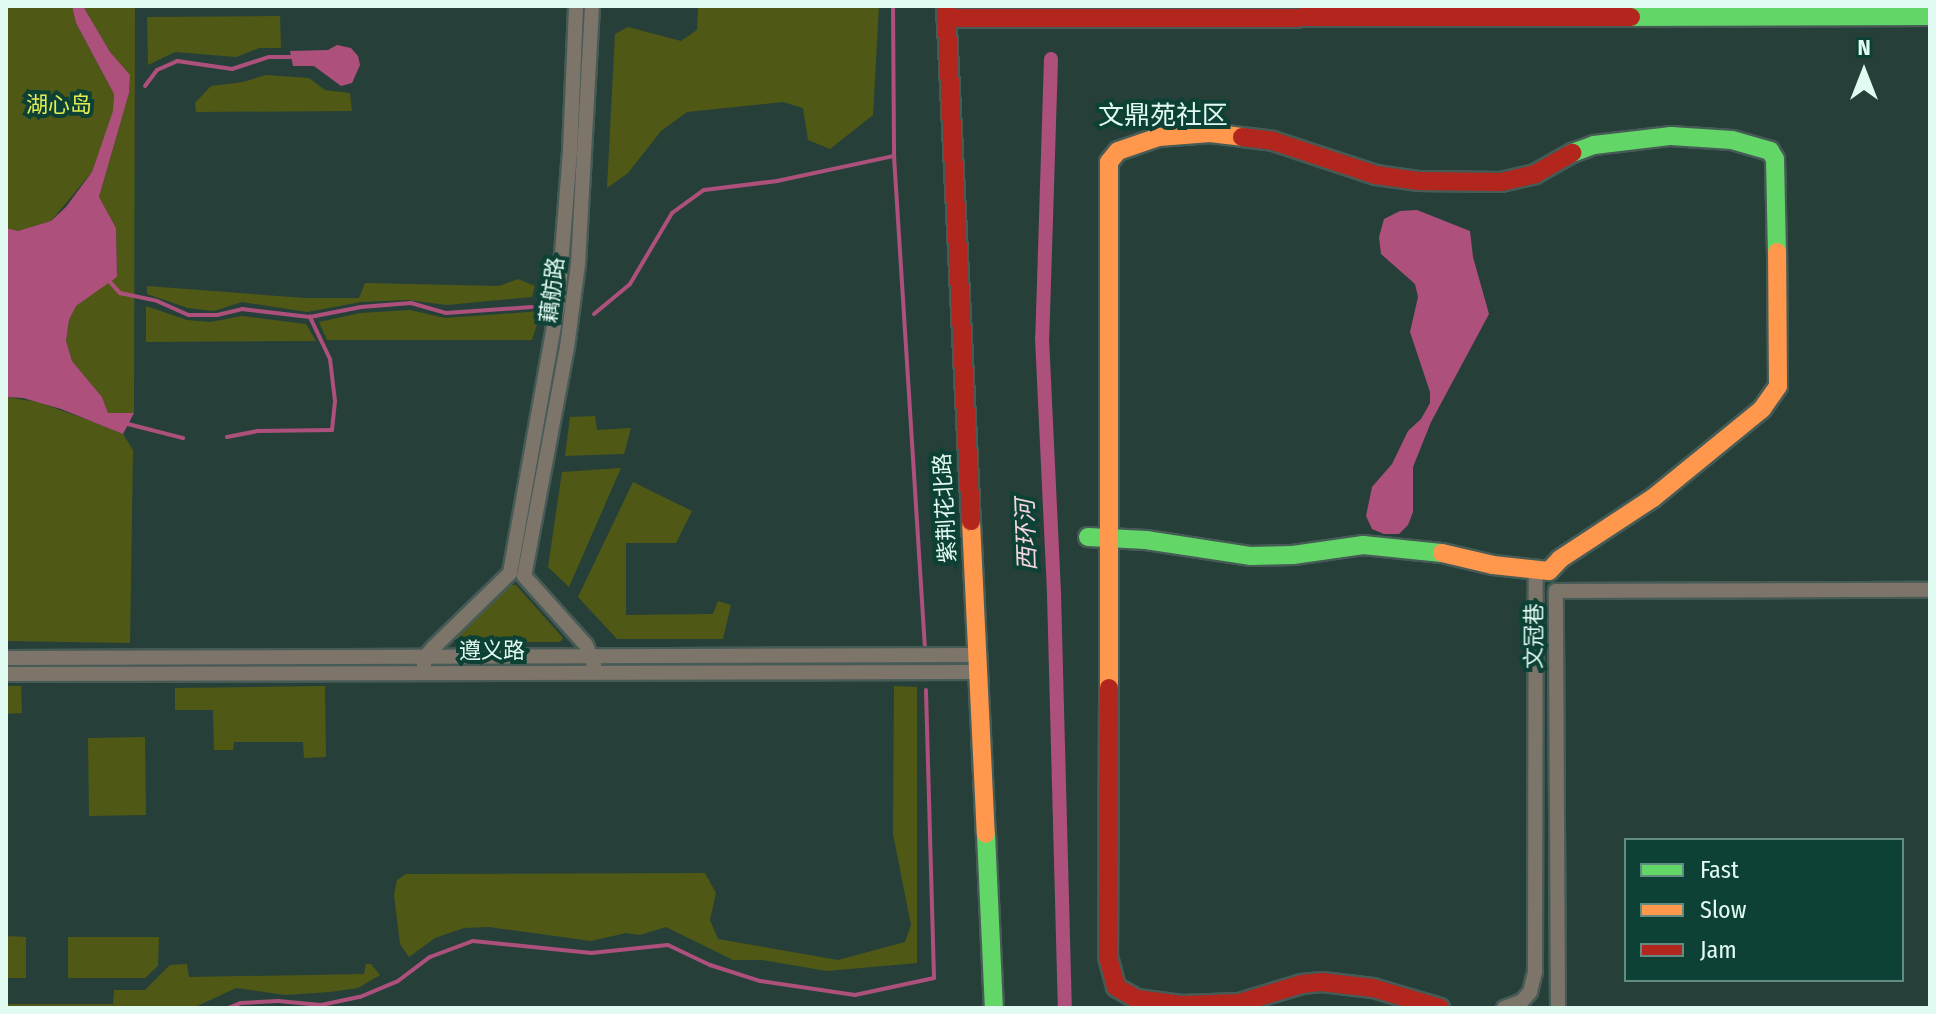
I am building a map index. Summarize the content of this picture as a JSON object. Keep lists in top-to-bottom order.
{
  "streets": {
    "street": [
      "藕舫路",
      "紫荆花北路",
      "文冠巷",
      "遵义路"
    ]
  },
  "crossings": [
    ["紫荆花北路", "遵义路"]
  ],
  "districts": ["文鼎苑社区"],
  "water": ["西环河"],
  "parks": ["湖心岛"],
  "legend": ["Fast", "Slow", "Jam"],
  "north": "top"
}
